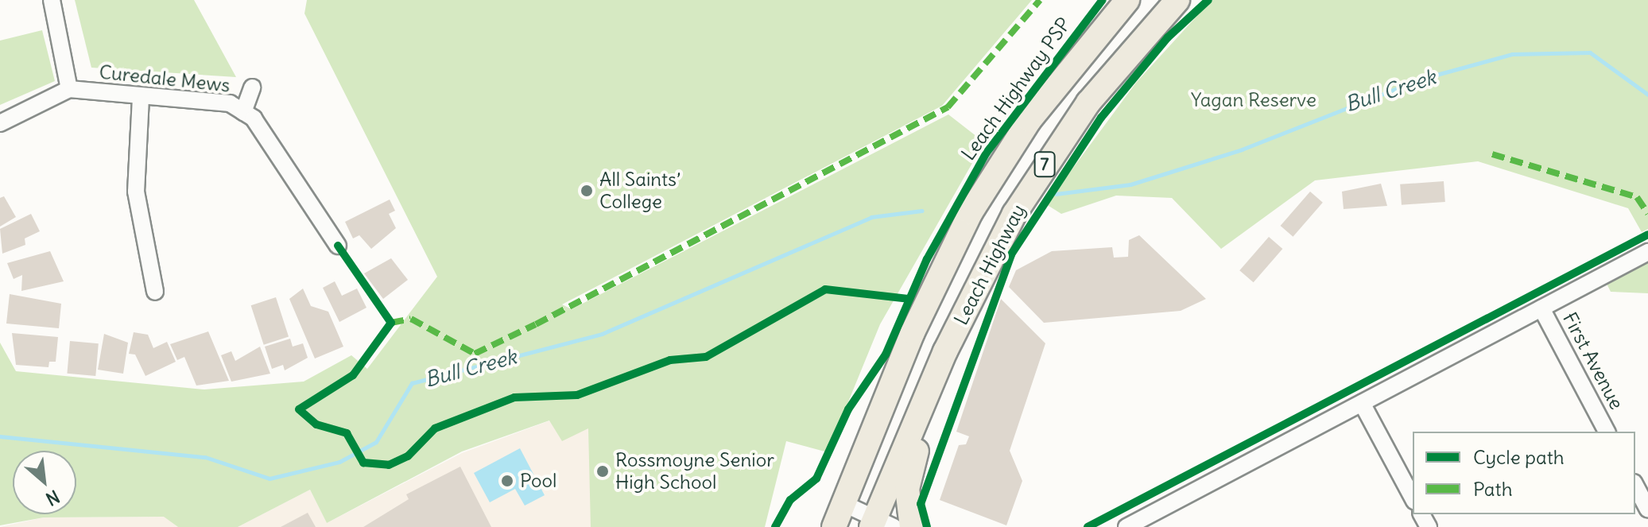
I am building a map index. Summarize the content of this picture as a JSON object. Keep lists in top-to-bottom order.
{
  "streets": {
    "highway": ["7", "Leach Highway"],
    "street": ["Curedale Mews", "First Avenue"],
    "cycle path": ["Leach Highway PSP"]
  },
  "water": ["Bull Creek"],
  "parks": ["Yagan Reserve"],
  "places": ["All Saints’ College", "Rossmoyne Senior High School", "Pool"],
  "legend": ["Cycle path", "Path"],
  "north": "bottom right"
}
